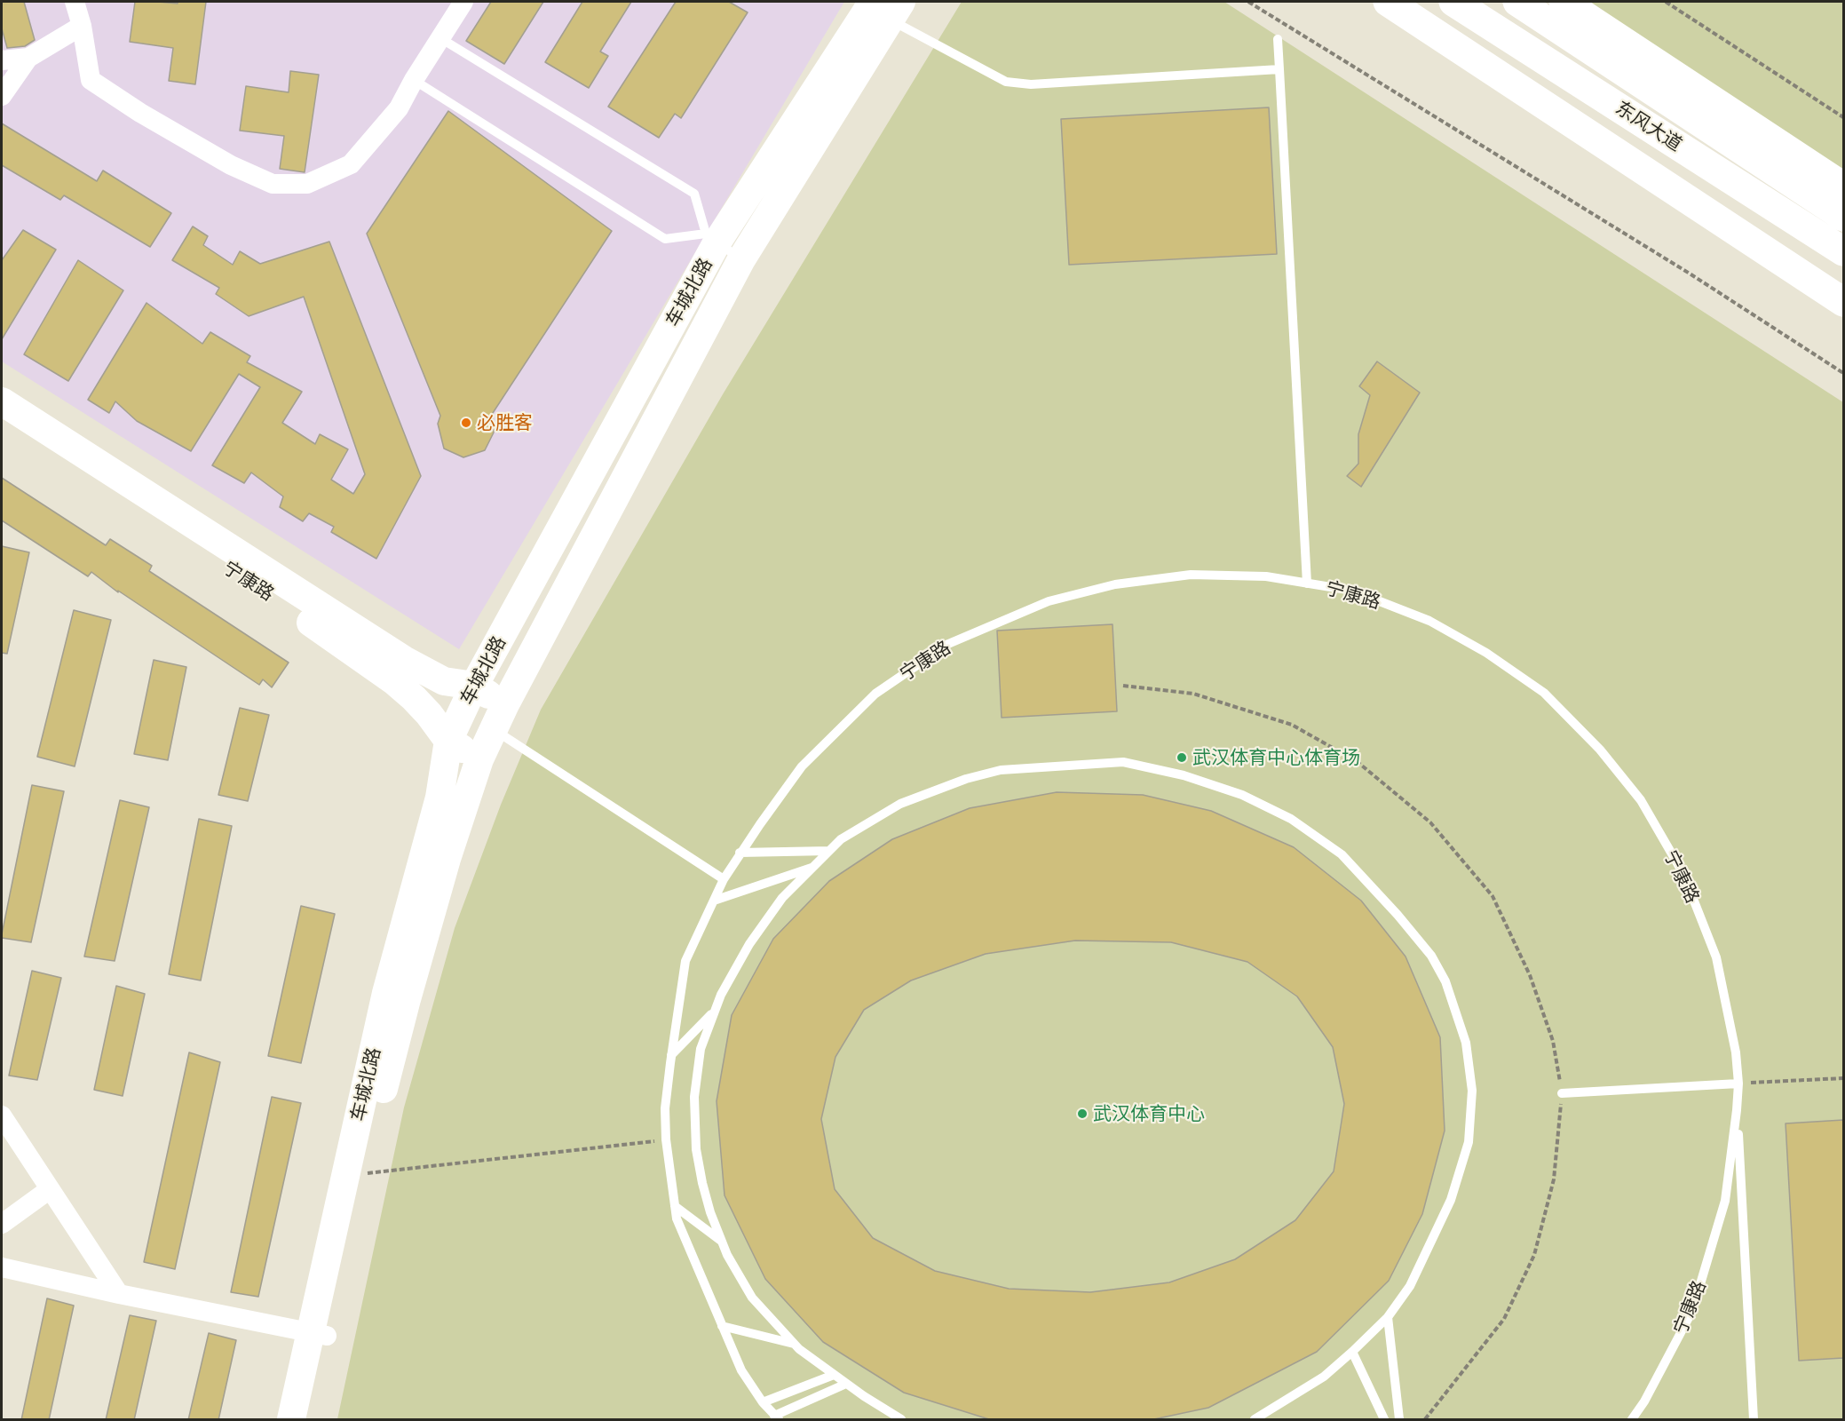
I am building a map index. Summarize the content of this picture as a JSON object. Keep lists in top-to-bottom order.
{
  "streets": {
    "main road": ["东风大道", "车城北路", "宁康路"]
  },
  "crossings": [
    ["车城北路", "宁康路"]
  ],
  "places": ["必胜客", "武汉体育中心体育场", "武汉体育中心"]
}
